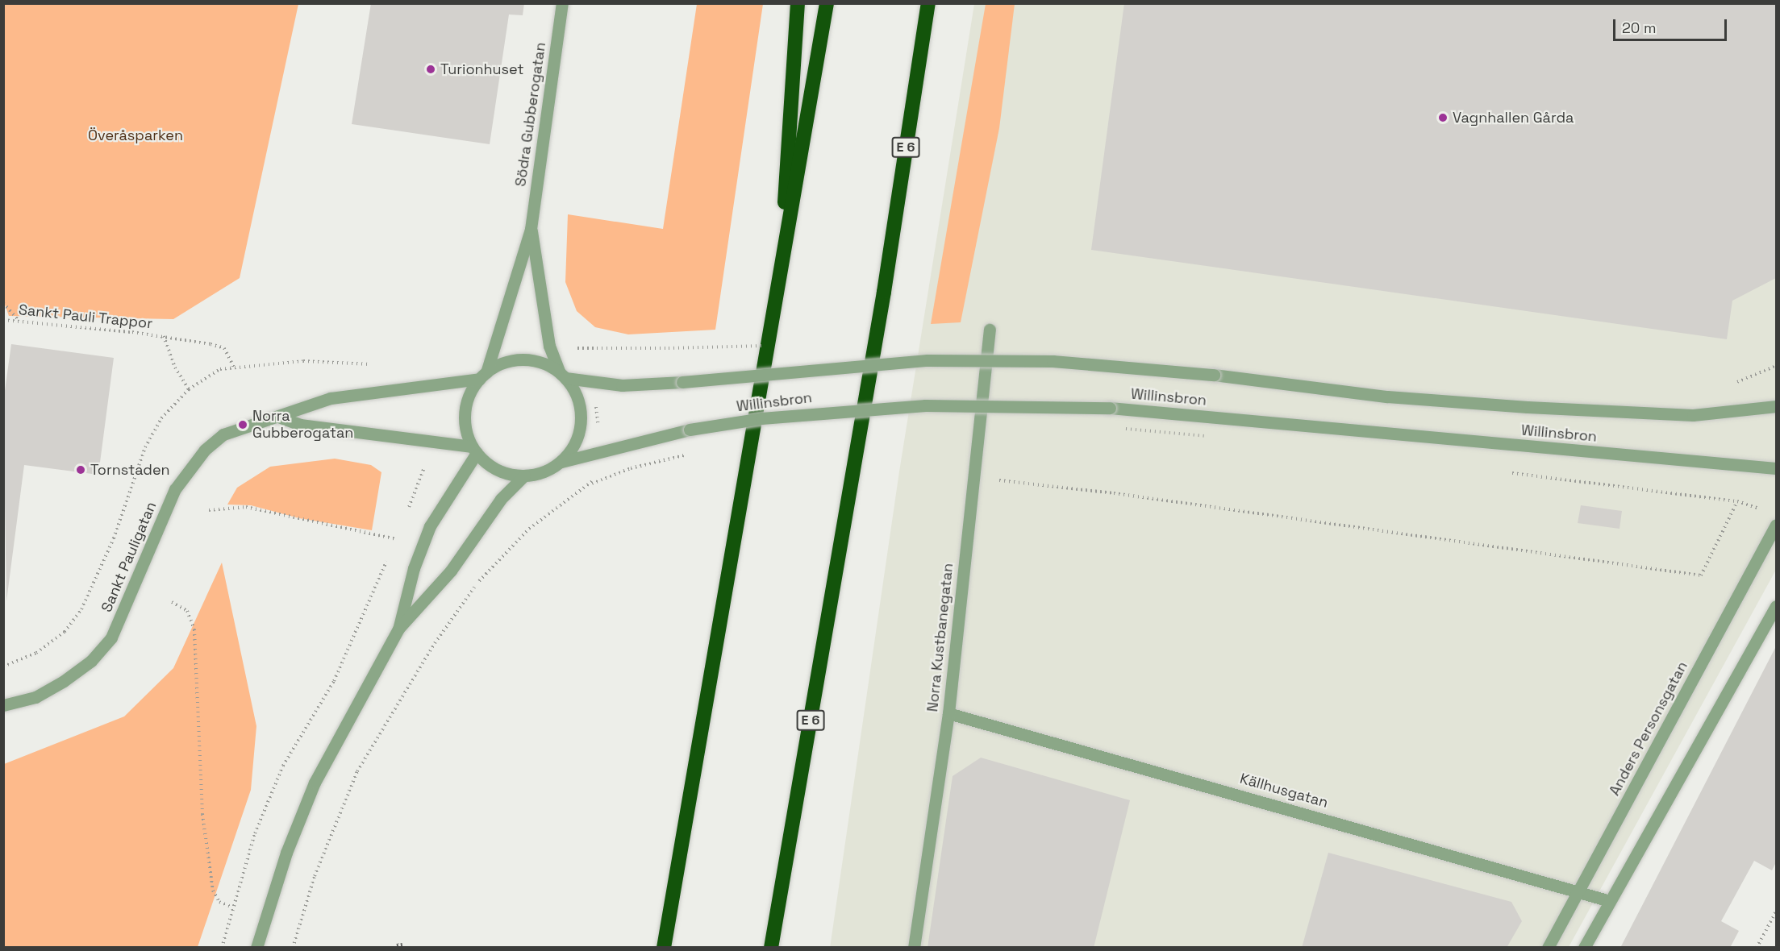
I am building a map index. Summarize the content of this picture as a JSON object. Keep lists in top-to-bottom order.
{
  "streets": {
    "highway": ["E 6"],
    "street": [
      "Södra Gubberogatan",
      "Willinsbron",
      "Sankt Pauligatan",
      "Norra Kustbanegatan",
      "Anders Personsgatan",
      "Källhusgatan"
    ],
    "path": ["Sankt Pauli Trappor"]
  },
  "crossings": [
    ["Södra Gubberogatan", "Willinsbron"],
    ["Södra Gubberogatan", "Sankt Pauligatan"],
    ["Willinsbron", "Sankt Pauligatan"],
    ["Norra Kustbanegatan", "Källhusgatan"],
    ["Anders Personsgatan", "Källhusgatan"]
  ],
  "parks": ["Överåsparken"],
  "places": [
    "Turionhuset",
    "Vagnhallen Gårda",
    "Norra Gubberogatan",
    "Tornstaden"
  ],
  "scale_bar": "20 m"
}
